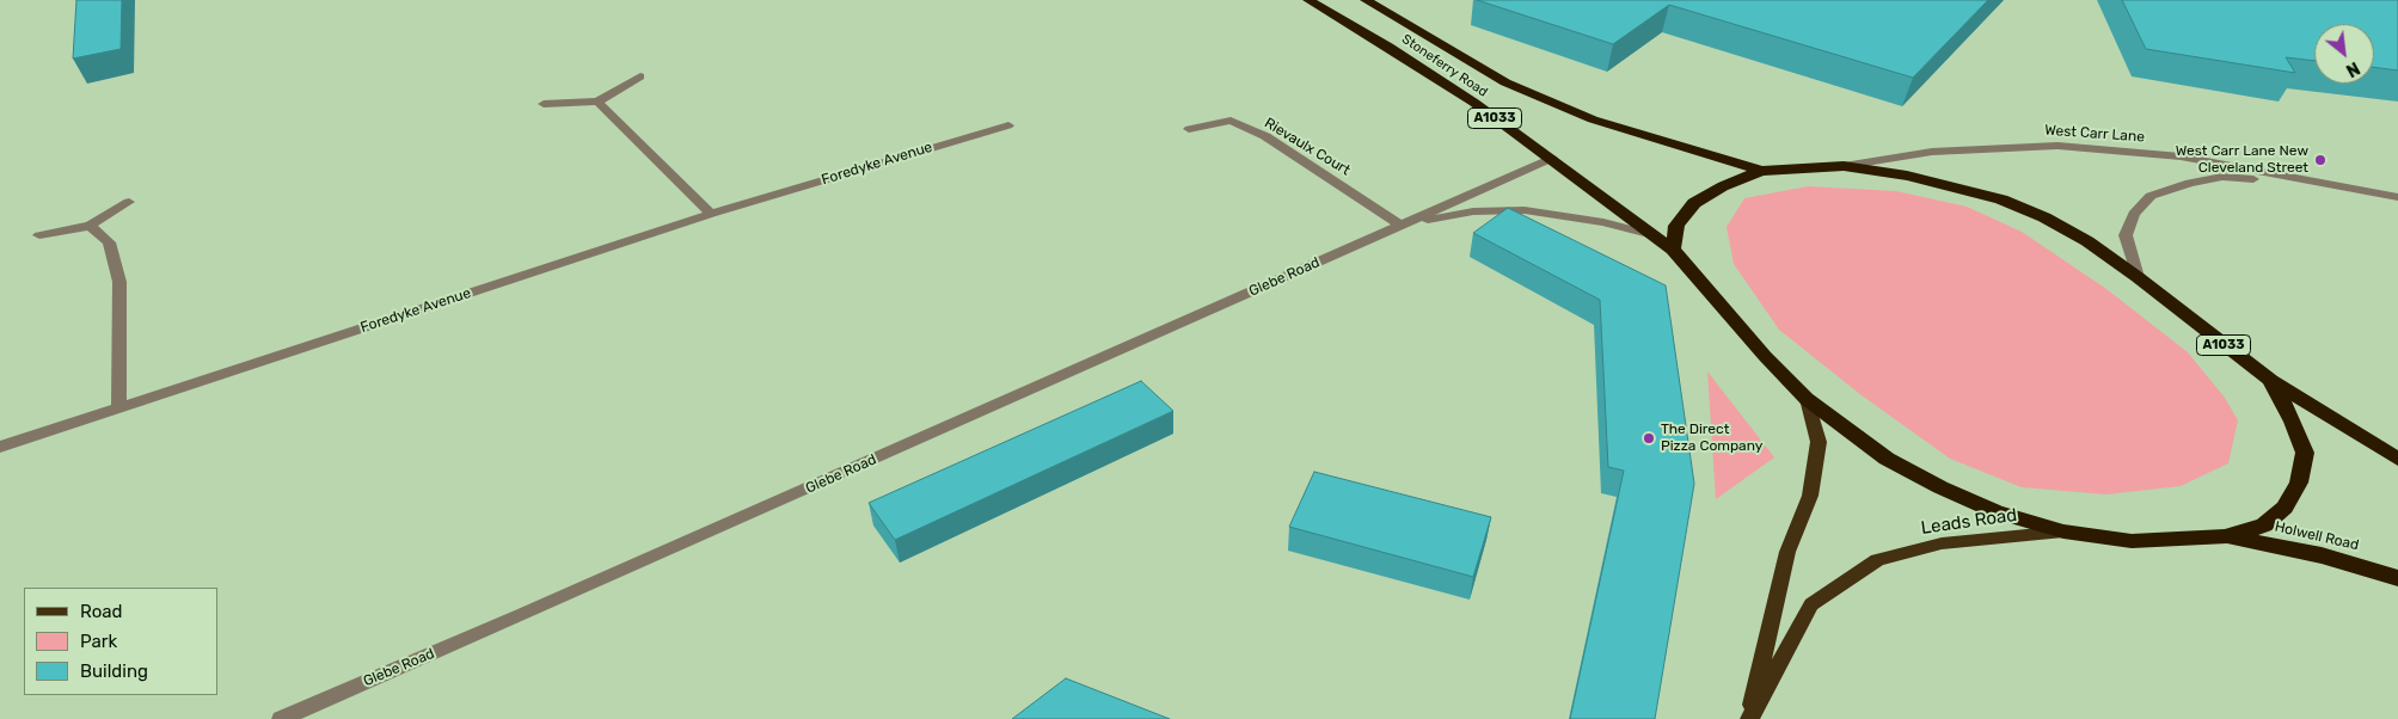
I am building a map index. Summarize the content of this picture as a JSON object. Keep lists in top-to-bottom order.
{
  "streets": {
    "highway": ["Stoneferry Road", "A1033", "Holwell Road"],
    "main road": ["Leads Road"],
    "street": [
      "West Carr Lane",
      "Rievaulx Court",
      "Foredyke Avenue",
      "Glebe Road"
    ]
  },
  "crossings": [
    ["Stoneferry Road", "A1033"],
    ["Stoneferry Road", "Glebe Road"],
    ["A1033", "West Carr Lane"],
    ["A1033", "Leads Road"],
    ["A1033", "Holwell Road"],
    ["Rievaulx Court", "Glebe Road"]
  ],
  "places": ["West Carr Lane New Cleveland Street", "The Direct Pizza Company"],
  "legend": ["Road", "Park", "Building"],
  "north": "bottom right"
}
